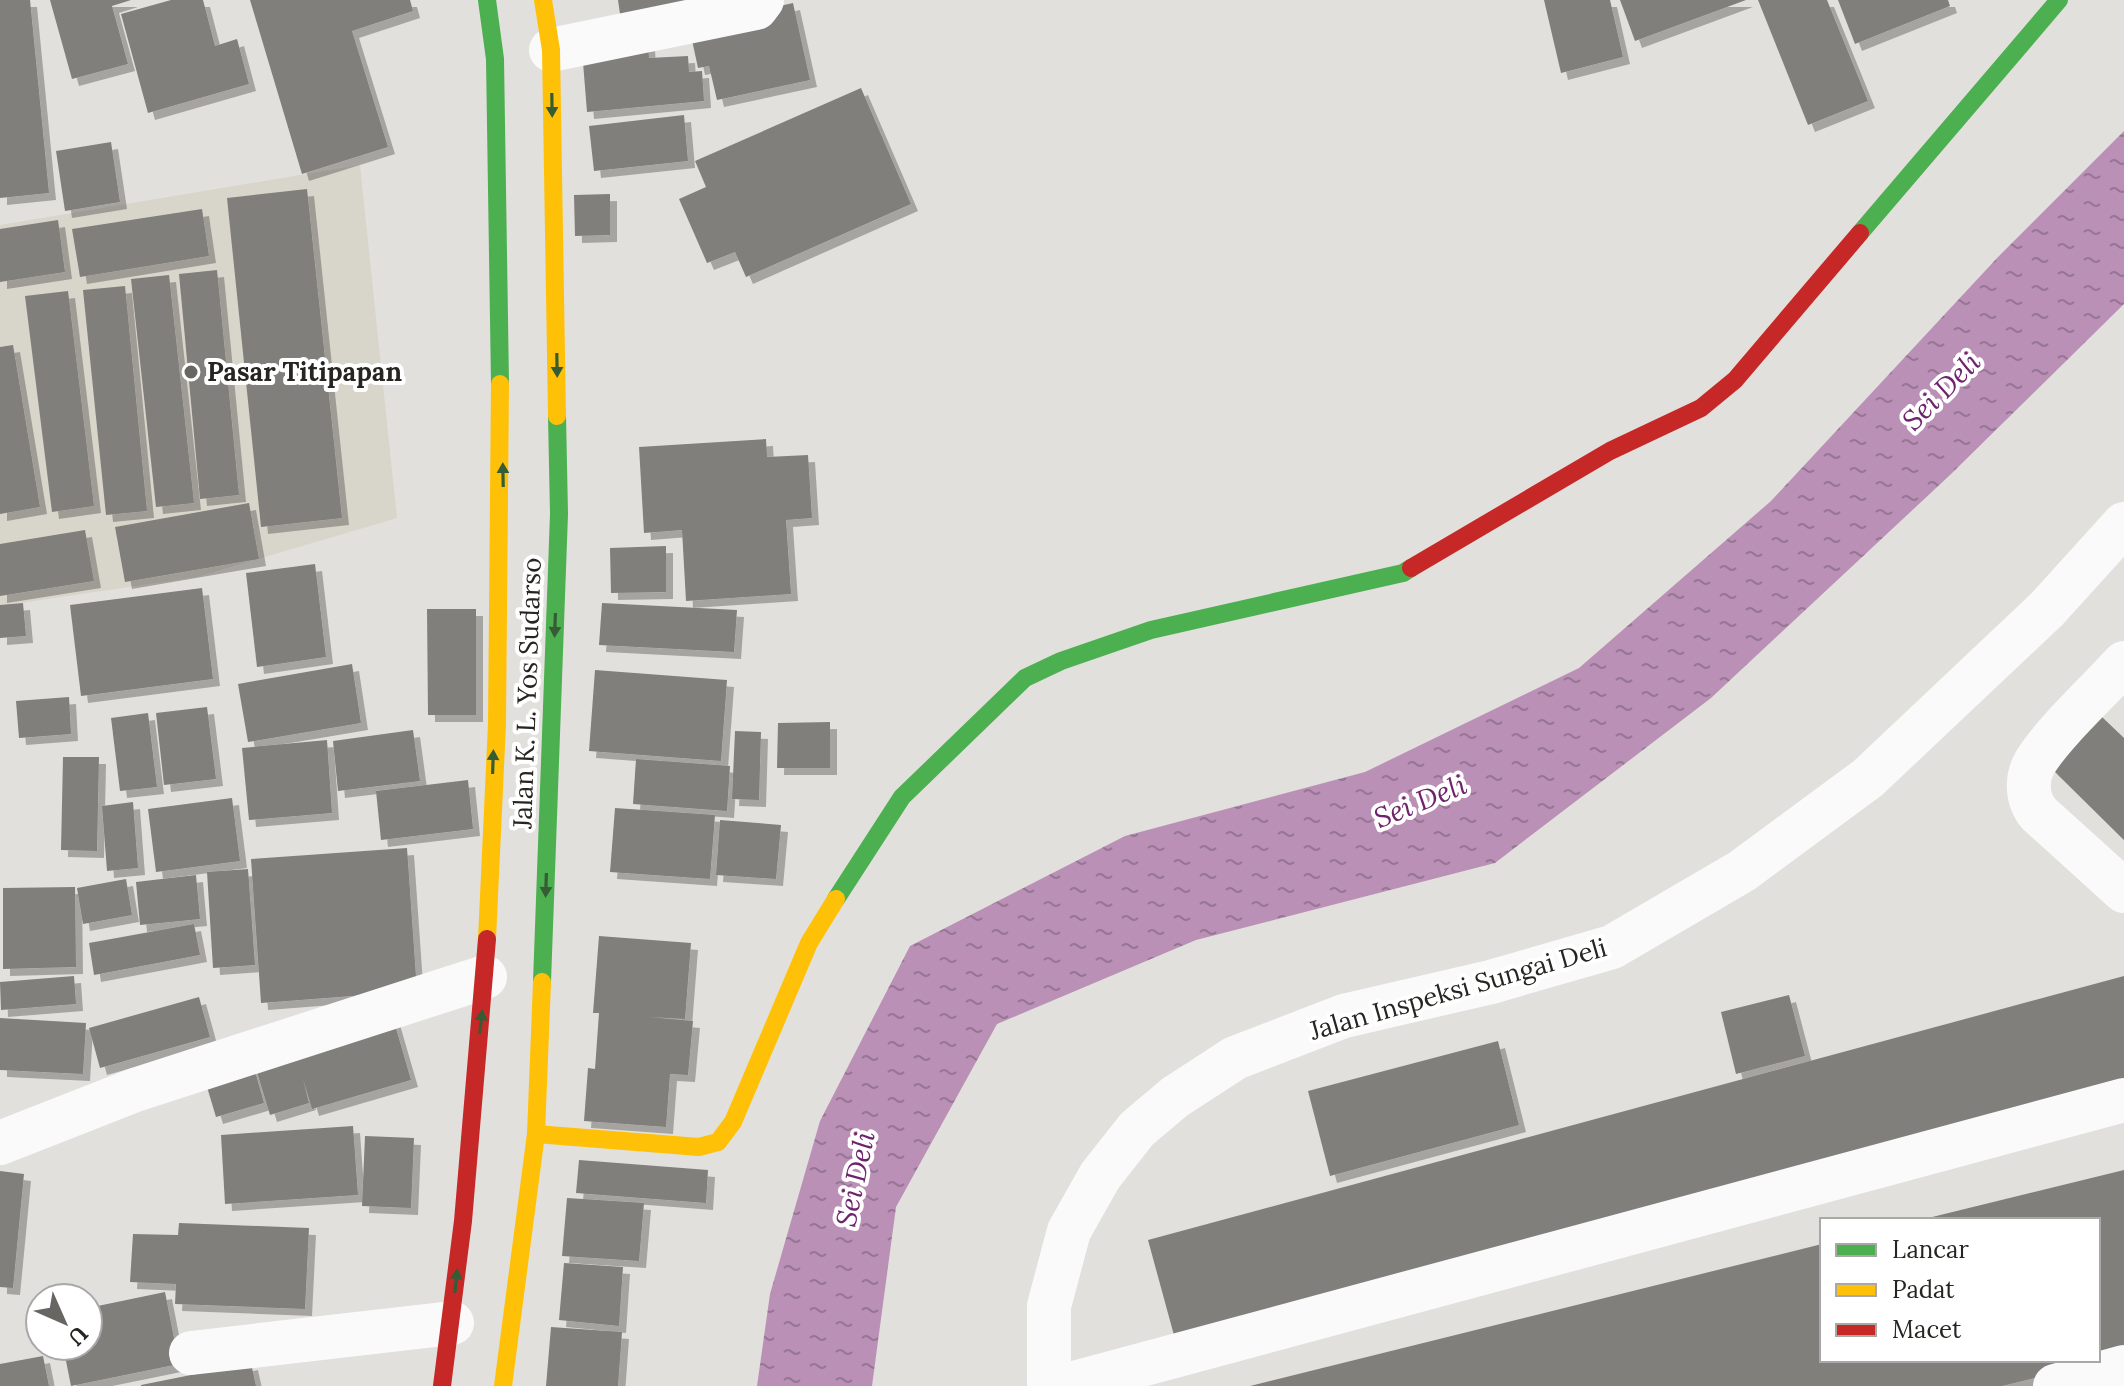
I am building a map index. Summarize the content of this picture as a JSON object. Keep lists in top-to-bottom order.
{
  "streets": {
    "main road": ["Jalan K. L. Yos Sudarso"],
    "street": ["Jalan Inspeksi Sungai Deli"]
  },
  "water": ["Sei Deli"],
  "places": ["Pasar Titipapan"],
  "legend": ["Lancar", "Padat", "Macet"],
  "north": "bottom right"
}
